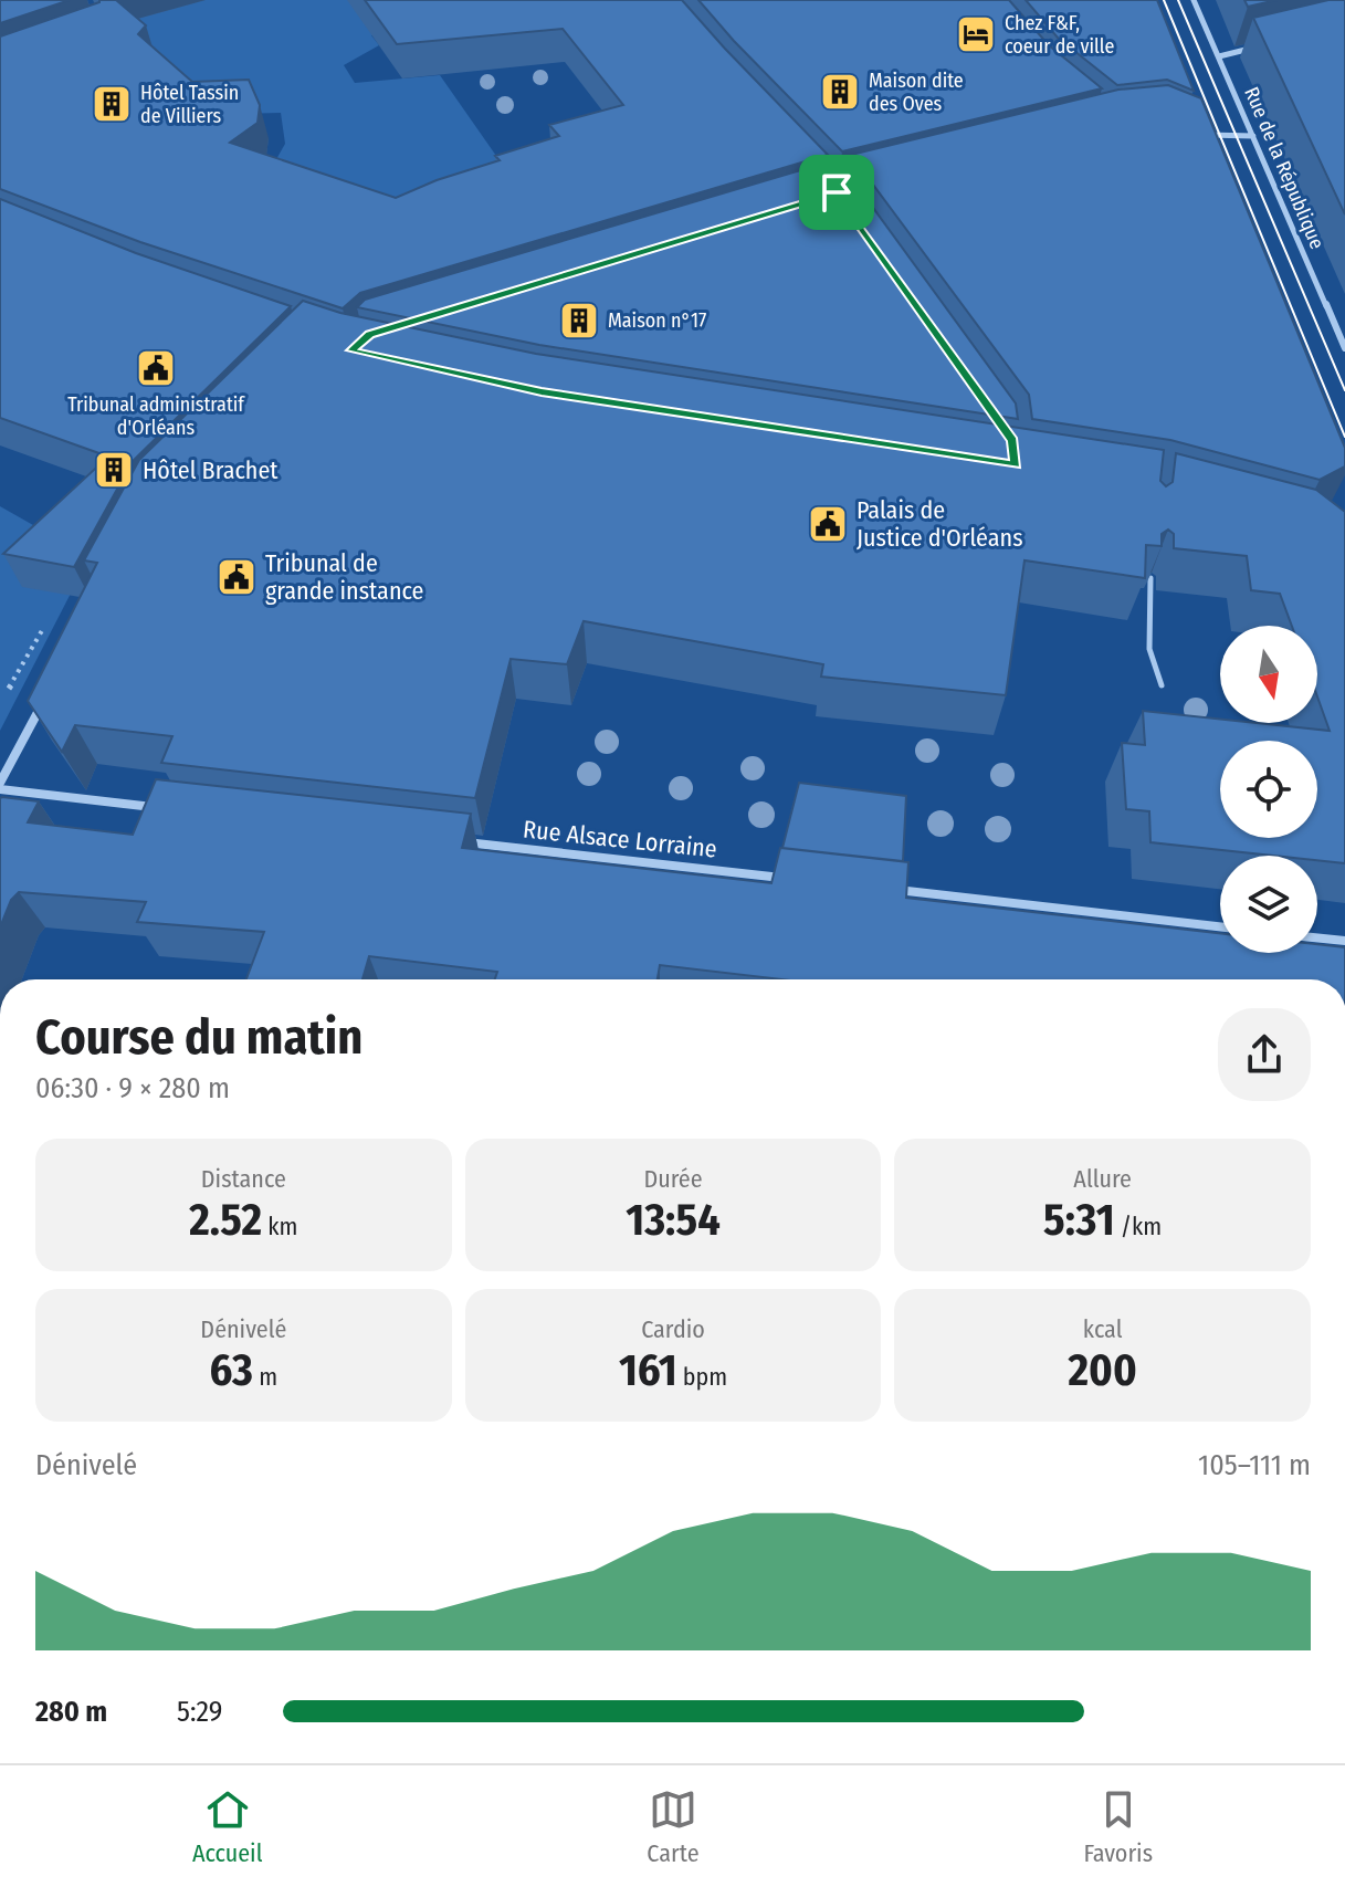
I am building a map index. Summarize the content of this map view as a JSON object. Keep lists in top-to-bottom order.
{
  "streets": {
    "street": ["Rue de la République", "Rue Alsace Lorraine"]
  },
  "places": {
    "hotel": ["Chez F&F, coeur de ville"],
    "building": [
      "Maison dite des Oves",
      "Hôtel Tassin de Villiers",
      "Maison n°17",
      "Hôtel Brachet"
    ],
    "public building": ["Tribunal administratif d'Orléans", "Palais de Justice d'Orléans", "Tribunal de grande instance"]
  },
  "north": "bottom",
  "page": {
    "heading": ["Course du matin", "06:30 · 9 × 280 m"],
    "stats": [
      ["Distance", "2.52 km"],
      ["Durée", "13:54"],
      ["Allure", "5:31 /km"],
      ["Dénivelé", "63 m"],
      ["Cardio", "161 bpm"],
      ["kcal", "200"]
    ],
    "chart": ["Dénivelé", "105–111 m"],
    "list": [
      {
        "name": "280 m",
        "note": "5:29"
      }
    ],
    "tabs": ["Accueil", "Carte", "Favoris"]
  }
}
